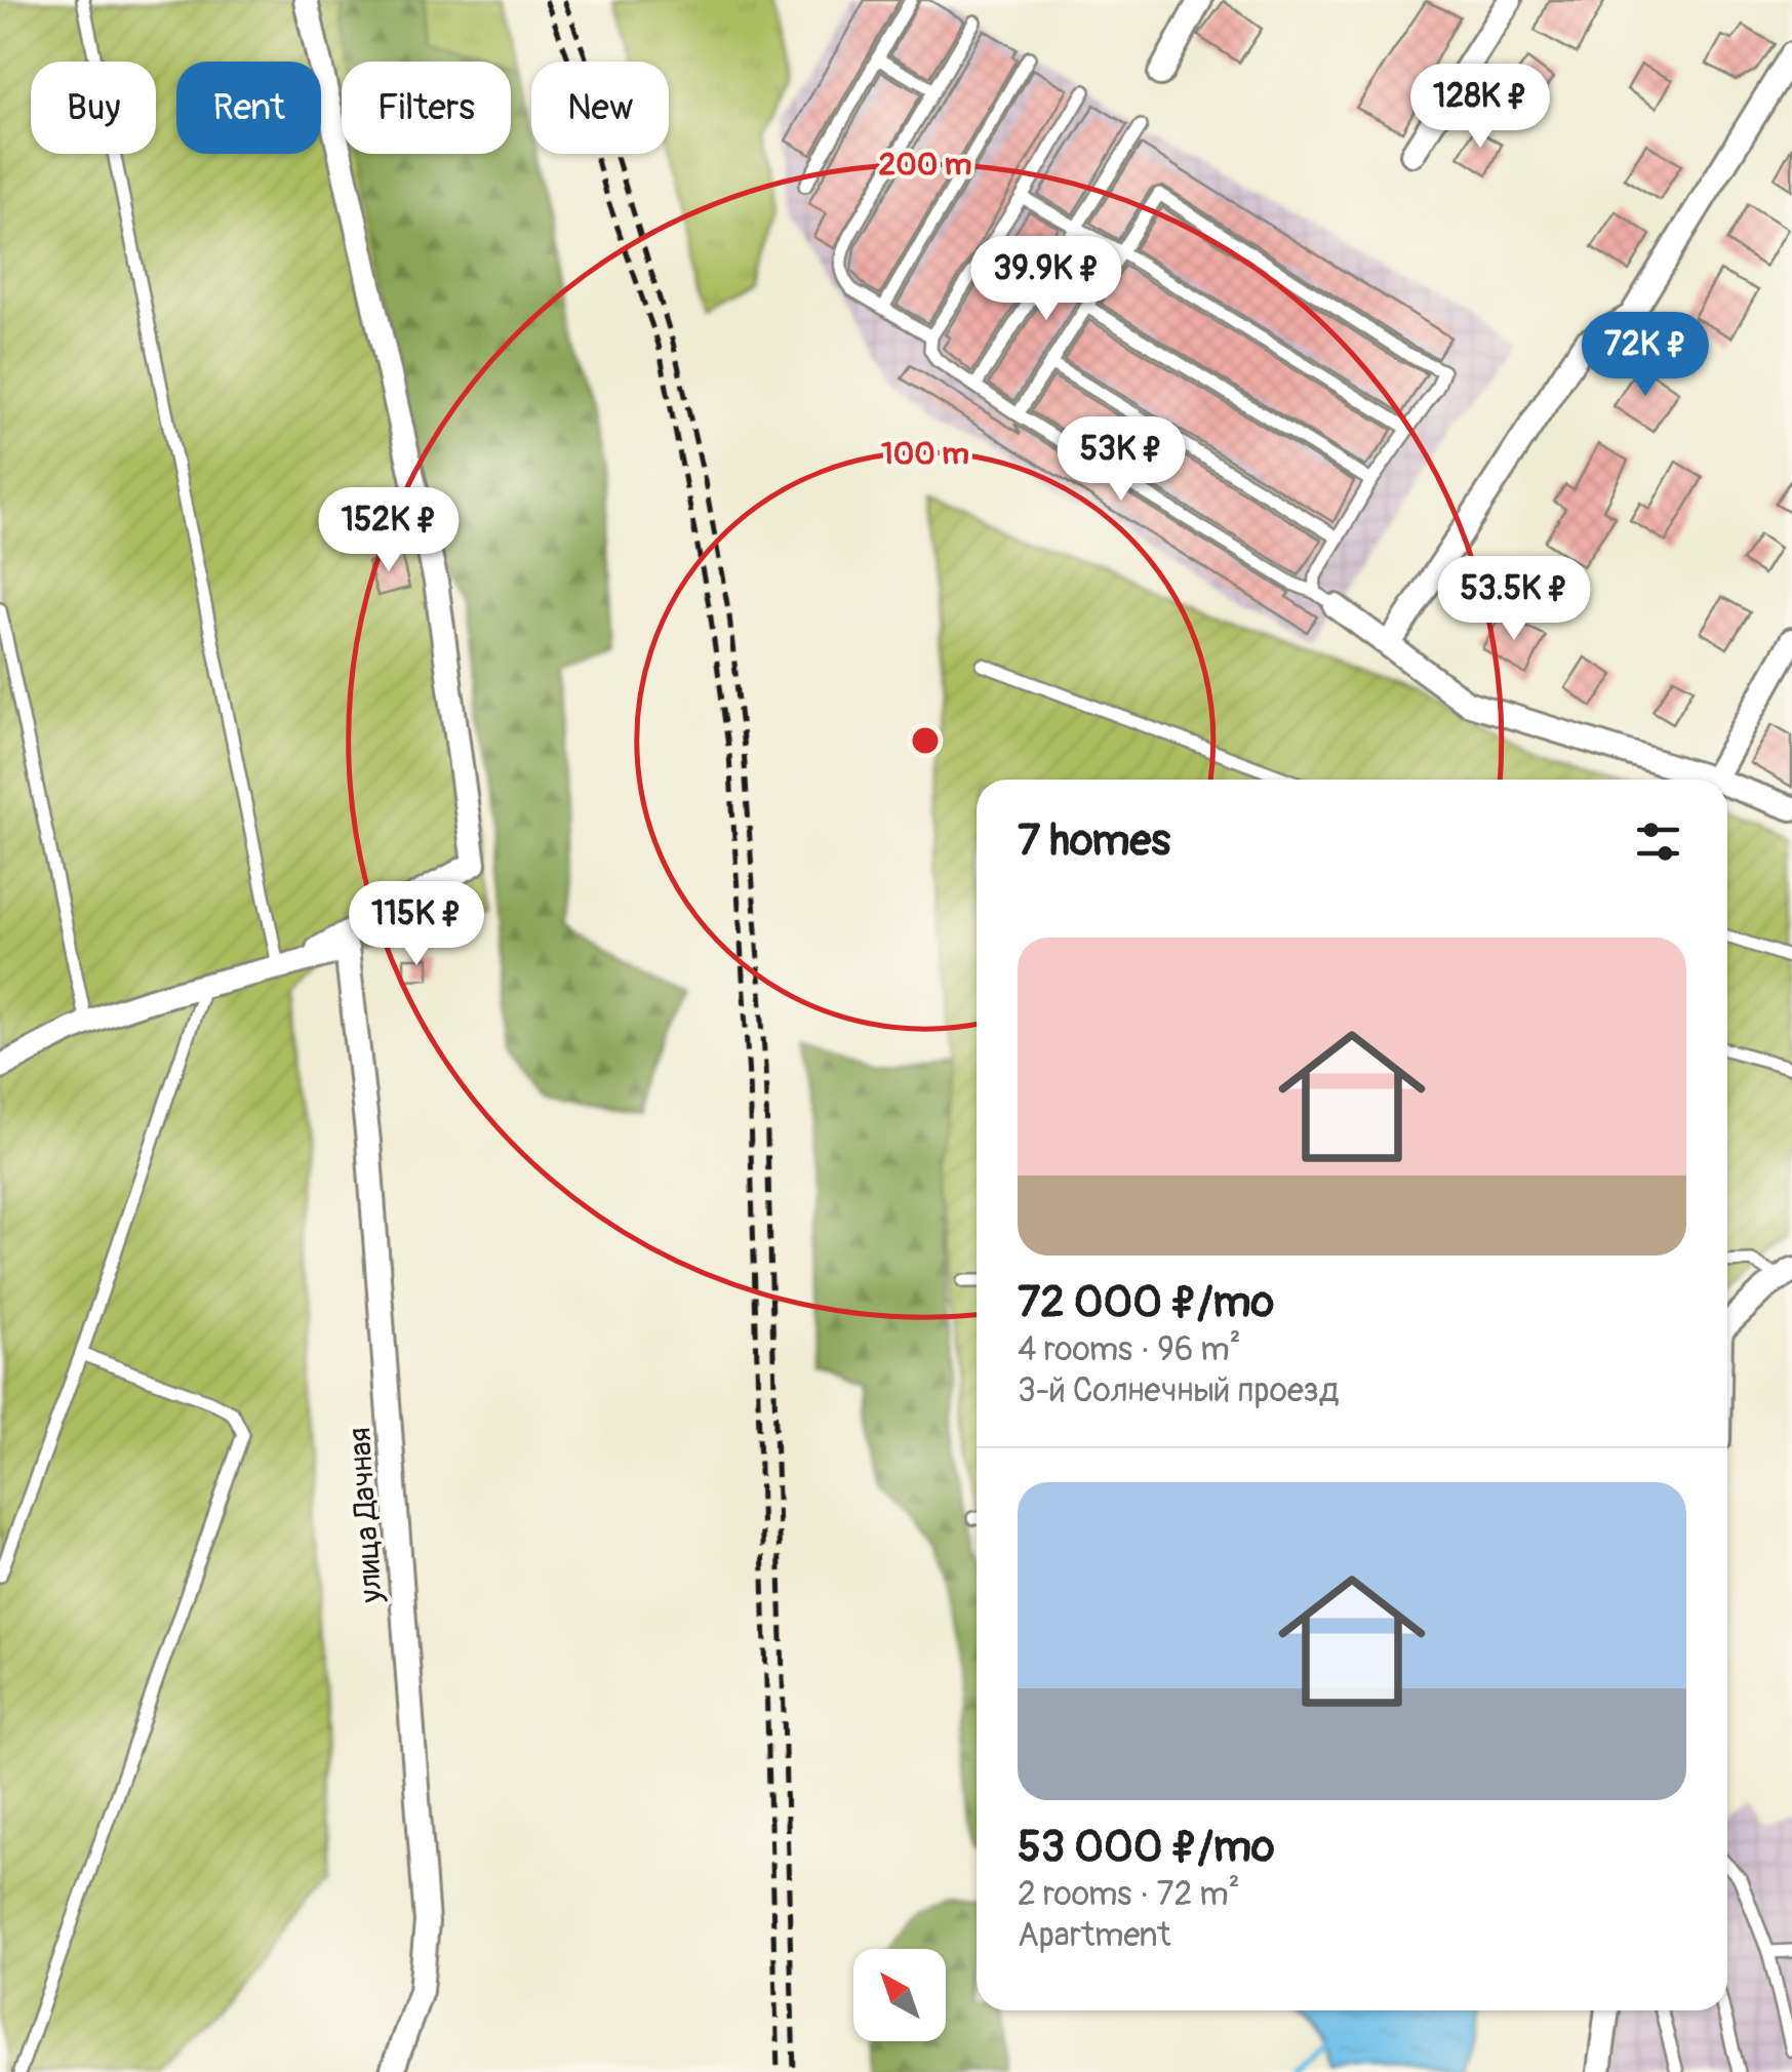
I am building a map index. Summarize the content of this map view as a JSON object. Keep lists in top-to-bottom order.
{
  "streets": {
    "street": ["улица Дачная"]
  },
  "north": "top left",
  "page": {
    "chip": [
      "Buy",
      "Rent",
      "Filters",
      "New"
    ],
    "price": [
      "128K ₽",
      "39.9K ₽",
      "72K ₽",
      "53K ₽",
      "152K ₽",
      "53.5K ₽",
      "115K ₽"
    ],
    "heading": "7 homes",
    "list": [
      {
        "name": "72 000 ₽/mo",
        "note": "4 rooms · 96 m² · 3-й Солнечный проезд"
      },
      {
        "name": "53 000 ₽/mo",
        "note": "2 rooms · 72 m² · Apartment"
      }
    ]
  },
  "rings": ["200 m", "100 m"]
}
